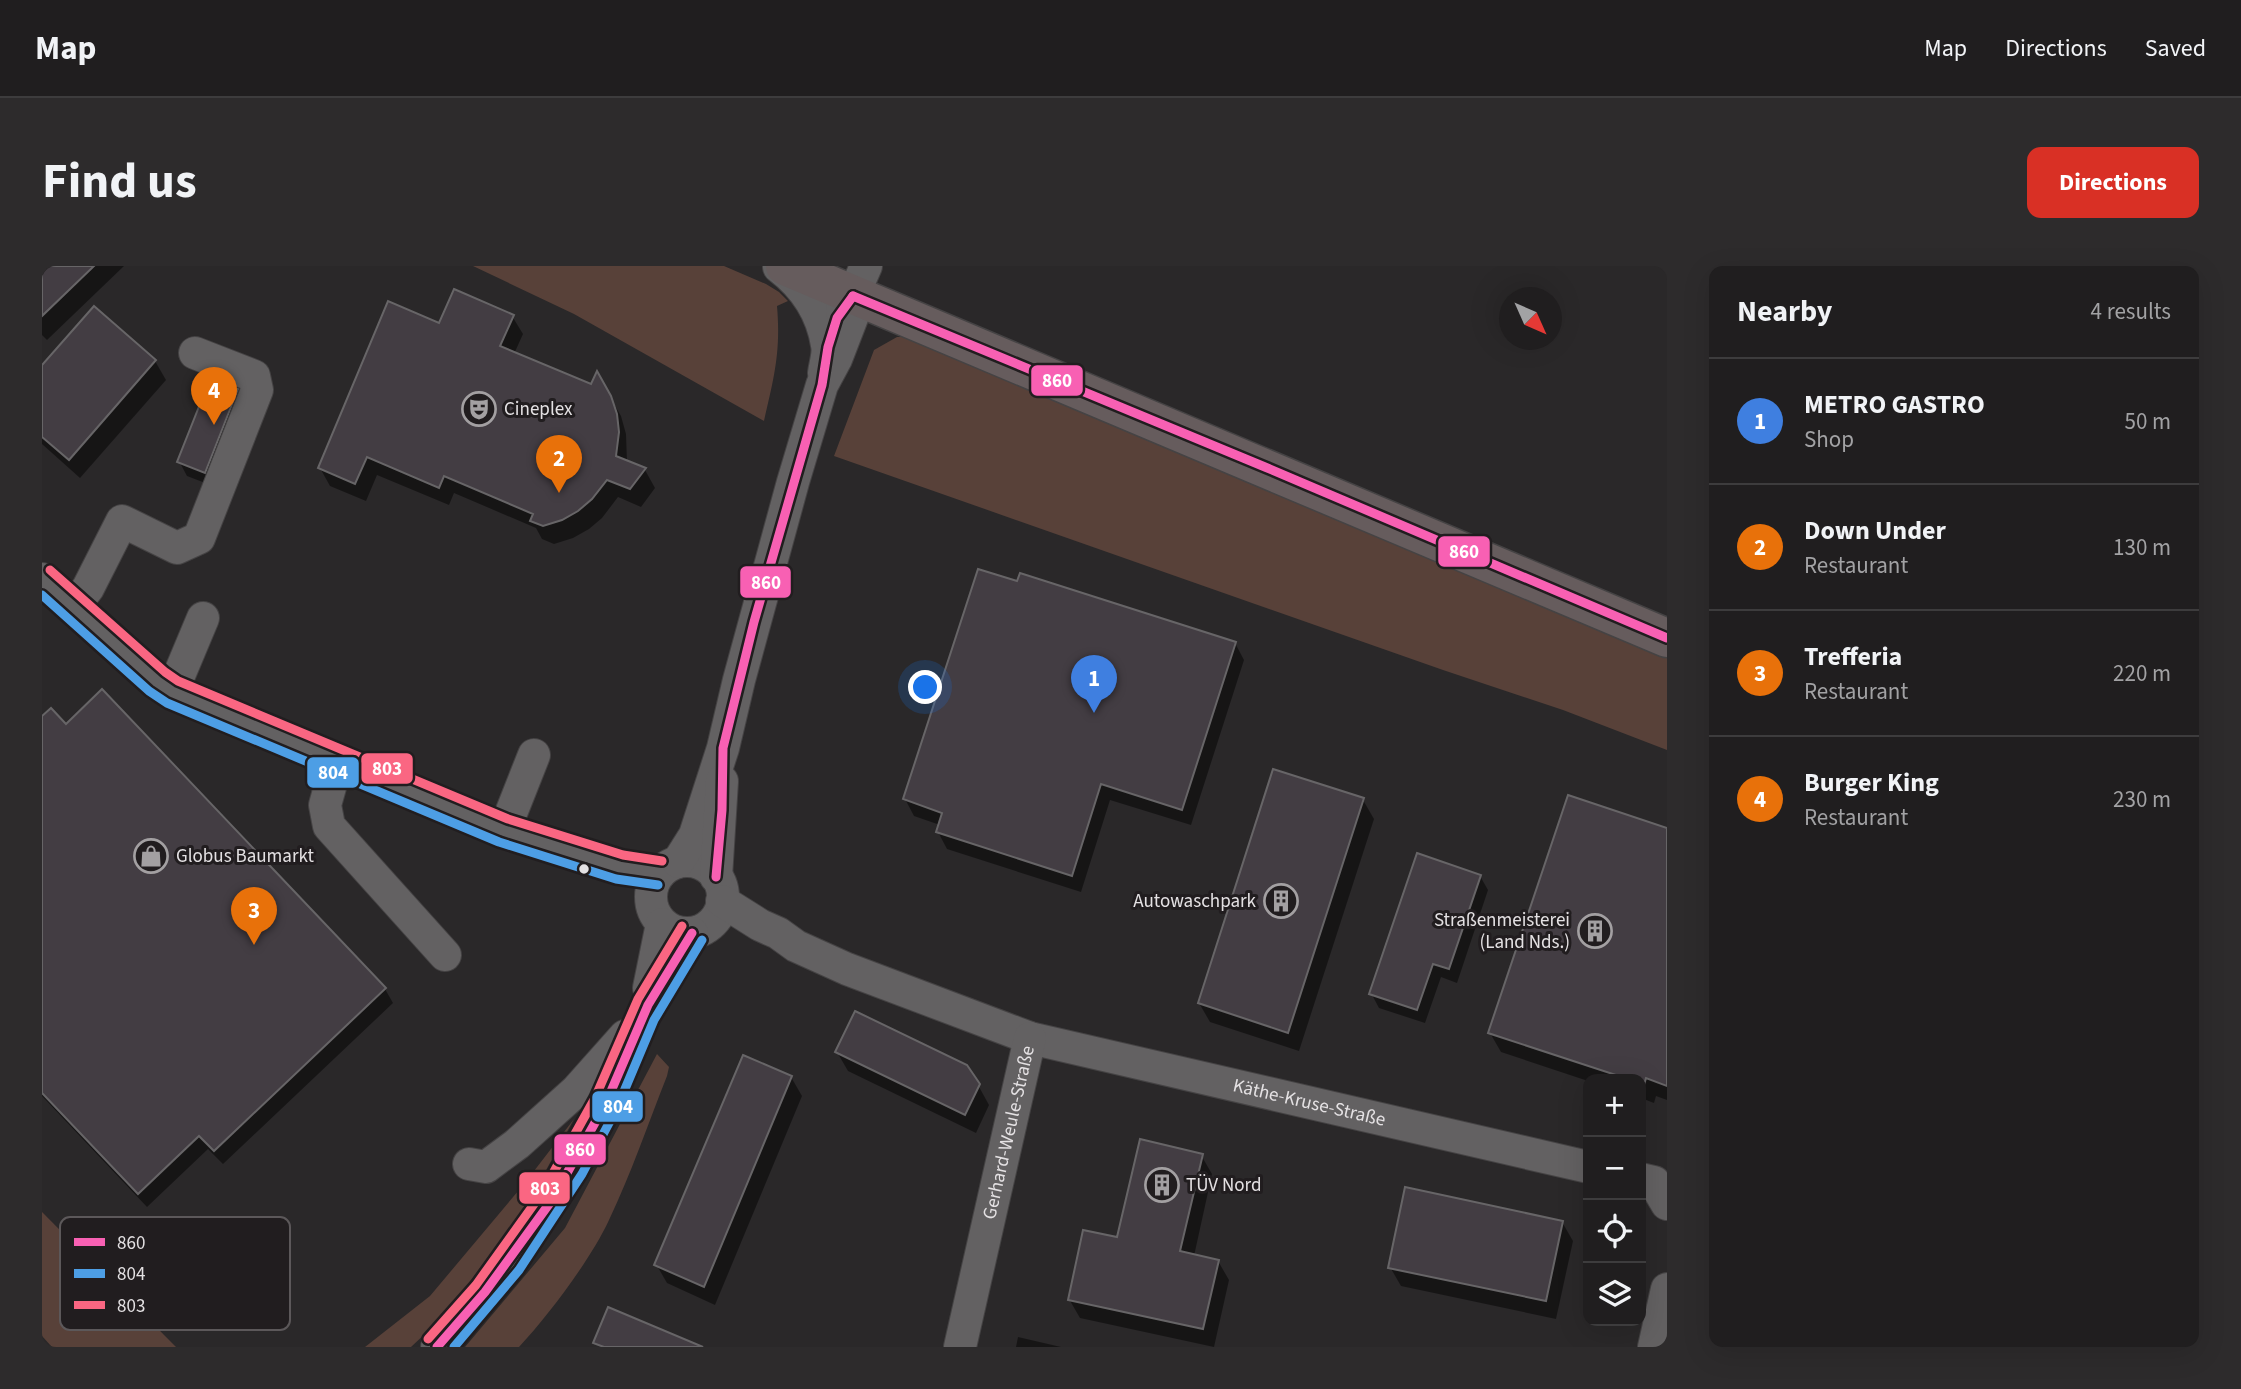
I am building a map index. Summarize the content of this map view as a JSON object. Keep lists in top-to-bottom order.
{
  "streets": {
    "street": ["Käthe-Kruse-Straße", "Gerhard-Weule-Straße"]
  },
  "crossings": [
    ["Käthe-Kruse-Straße", "Gerhard-Weule-Straße"]
  ],
  "places": {
    "theatre": ["Cineplex"],
    "shop": ["Globus Baumarkt"],
    "building": ["Autowaschpark", "Straßenmeisterei (Land Nds.)", "TÜV Nord"]
  },
  "lines": ["transit line 860", "transit line 803", "transit line 804"],
  "legend": ["860", "804", "803"],
  "north": "bottom right",
  "page": {
    "header": "Map",
    "nav": ["Map", "Directions", "Saved"],
    "title": "Find us",
    "buttons": "Directions",
    "heading": ["Nearby", "4 results"],
    "list": [
      {
        "mark": "1",
        "name": "METRO GASTRO",
        "note": "Shop",
        "value": "50 m"
      },
      {
        "mark": "2",
        "name": "Down Under",
        "note": "Restaurant",
        "value": "130 m"
      },
      {
        "mark": "3",
        "name": "Trefferia",
        "note": "Restaurant",
        "value": "220 m"
      },
      {
        "mark": "4",
        "name": "Burger King",
        "note": "Restaurant",
        "value": "230 m"
      }
    ],
    "pins": [
      "4",
      "2",
      "1",
      "3"
    ],
    "map_buttons": ["+", "−"]
  }
}
